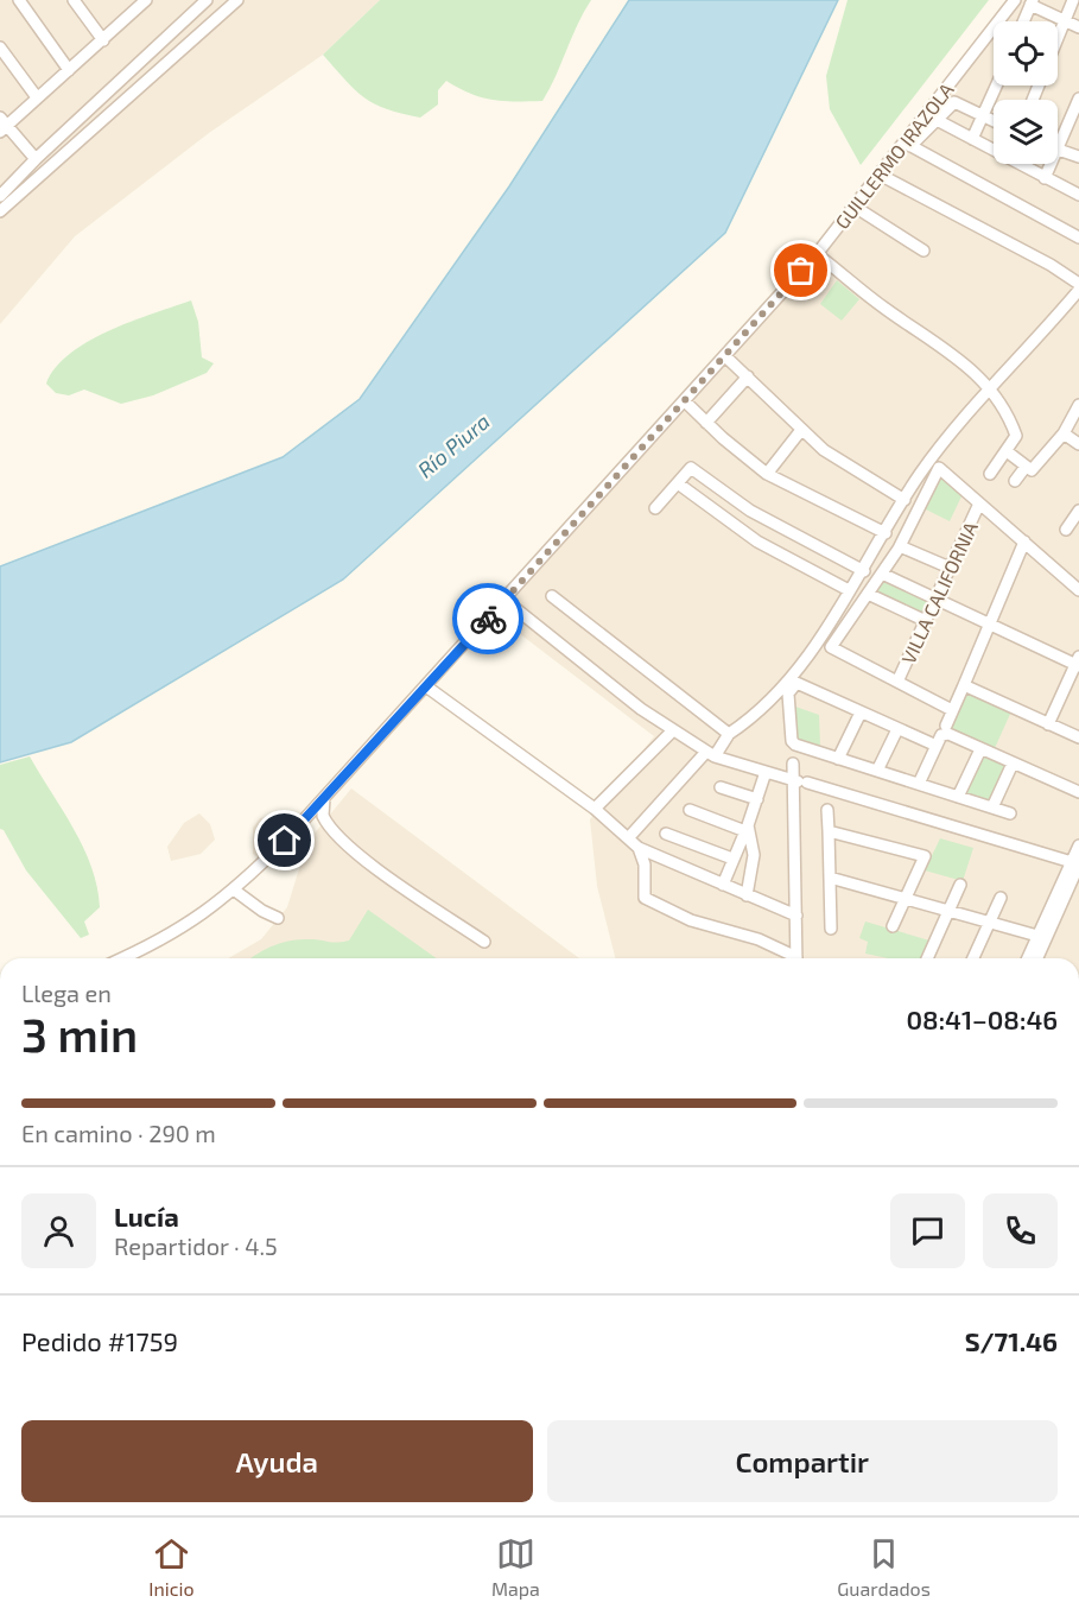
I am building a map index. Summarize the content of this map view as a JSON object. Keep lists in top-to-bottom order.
{
  "streets": {
    "street": ["GUILLERMO IRAZOLA", "VILLA CALIFORNIA"]
  },
  "water": ["Río Piura"],
  "page": {
    "heading": ["3 min", "Llega en", "08:41–08:46"],
    "panel": [
      "Lucía",
      "Repartidor · 4.5",
      "Pedido #1759",
      "S/71.46"
    ],
    "bar": "En camino · 290 m",
    "buttons": ["Ayuda", "Compartir"],
    "tabs": ["Inicio", "Mapa", "Guardados"]
  }
}
